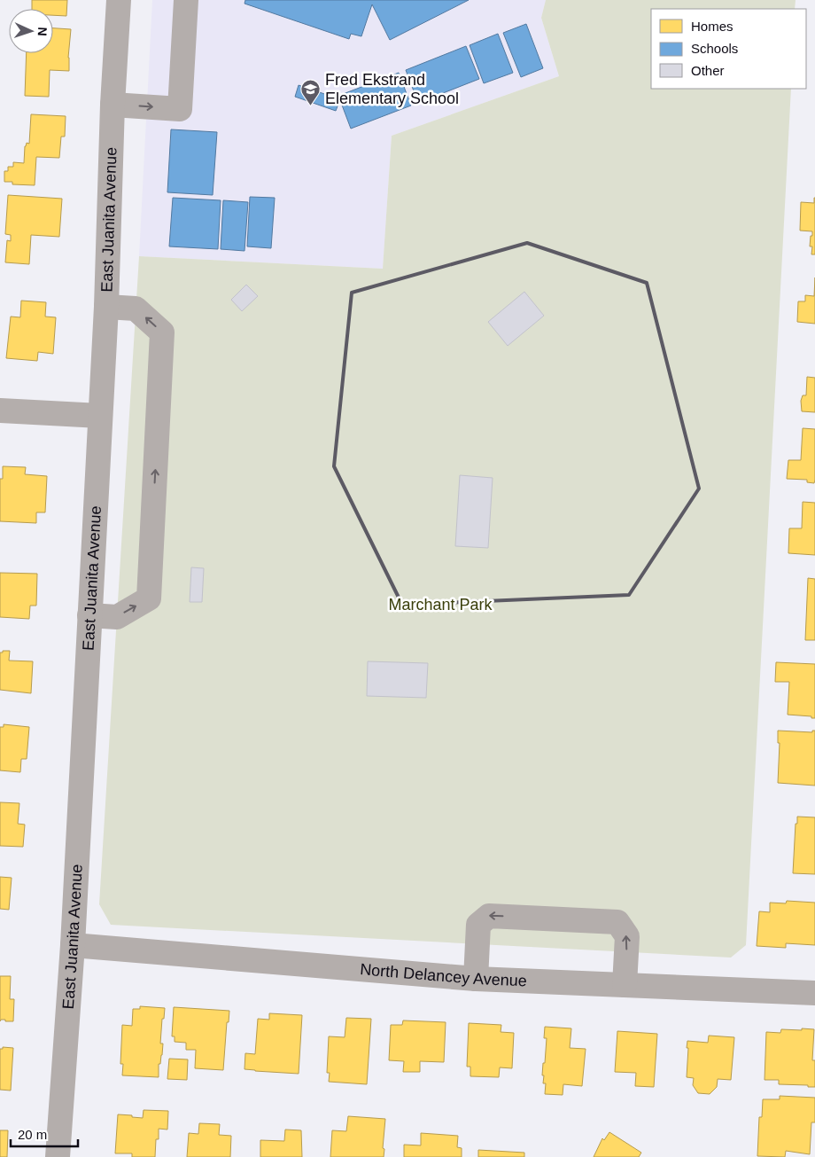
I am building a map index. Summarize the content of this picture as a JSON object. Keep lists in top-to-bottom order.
{
  "streets": {
    "street": ["East Juanita Avenue", "North Delancey Avenue"]
  },
  "crossings": [
    ["East Juanita Avenue", "North Delancey Avenue"]
  ],
  "parks": ["Marchant Park"],
  "places": {
    "school or university": ["Fred Ekstrand Elementary School"]
  },
  "legend": ["Homes", "Schools", "Other"],
  "scale_bar": "20 m",
  "north": "right"
}
